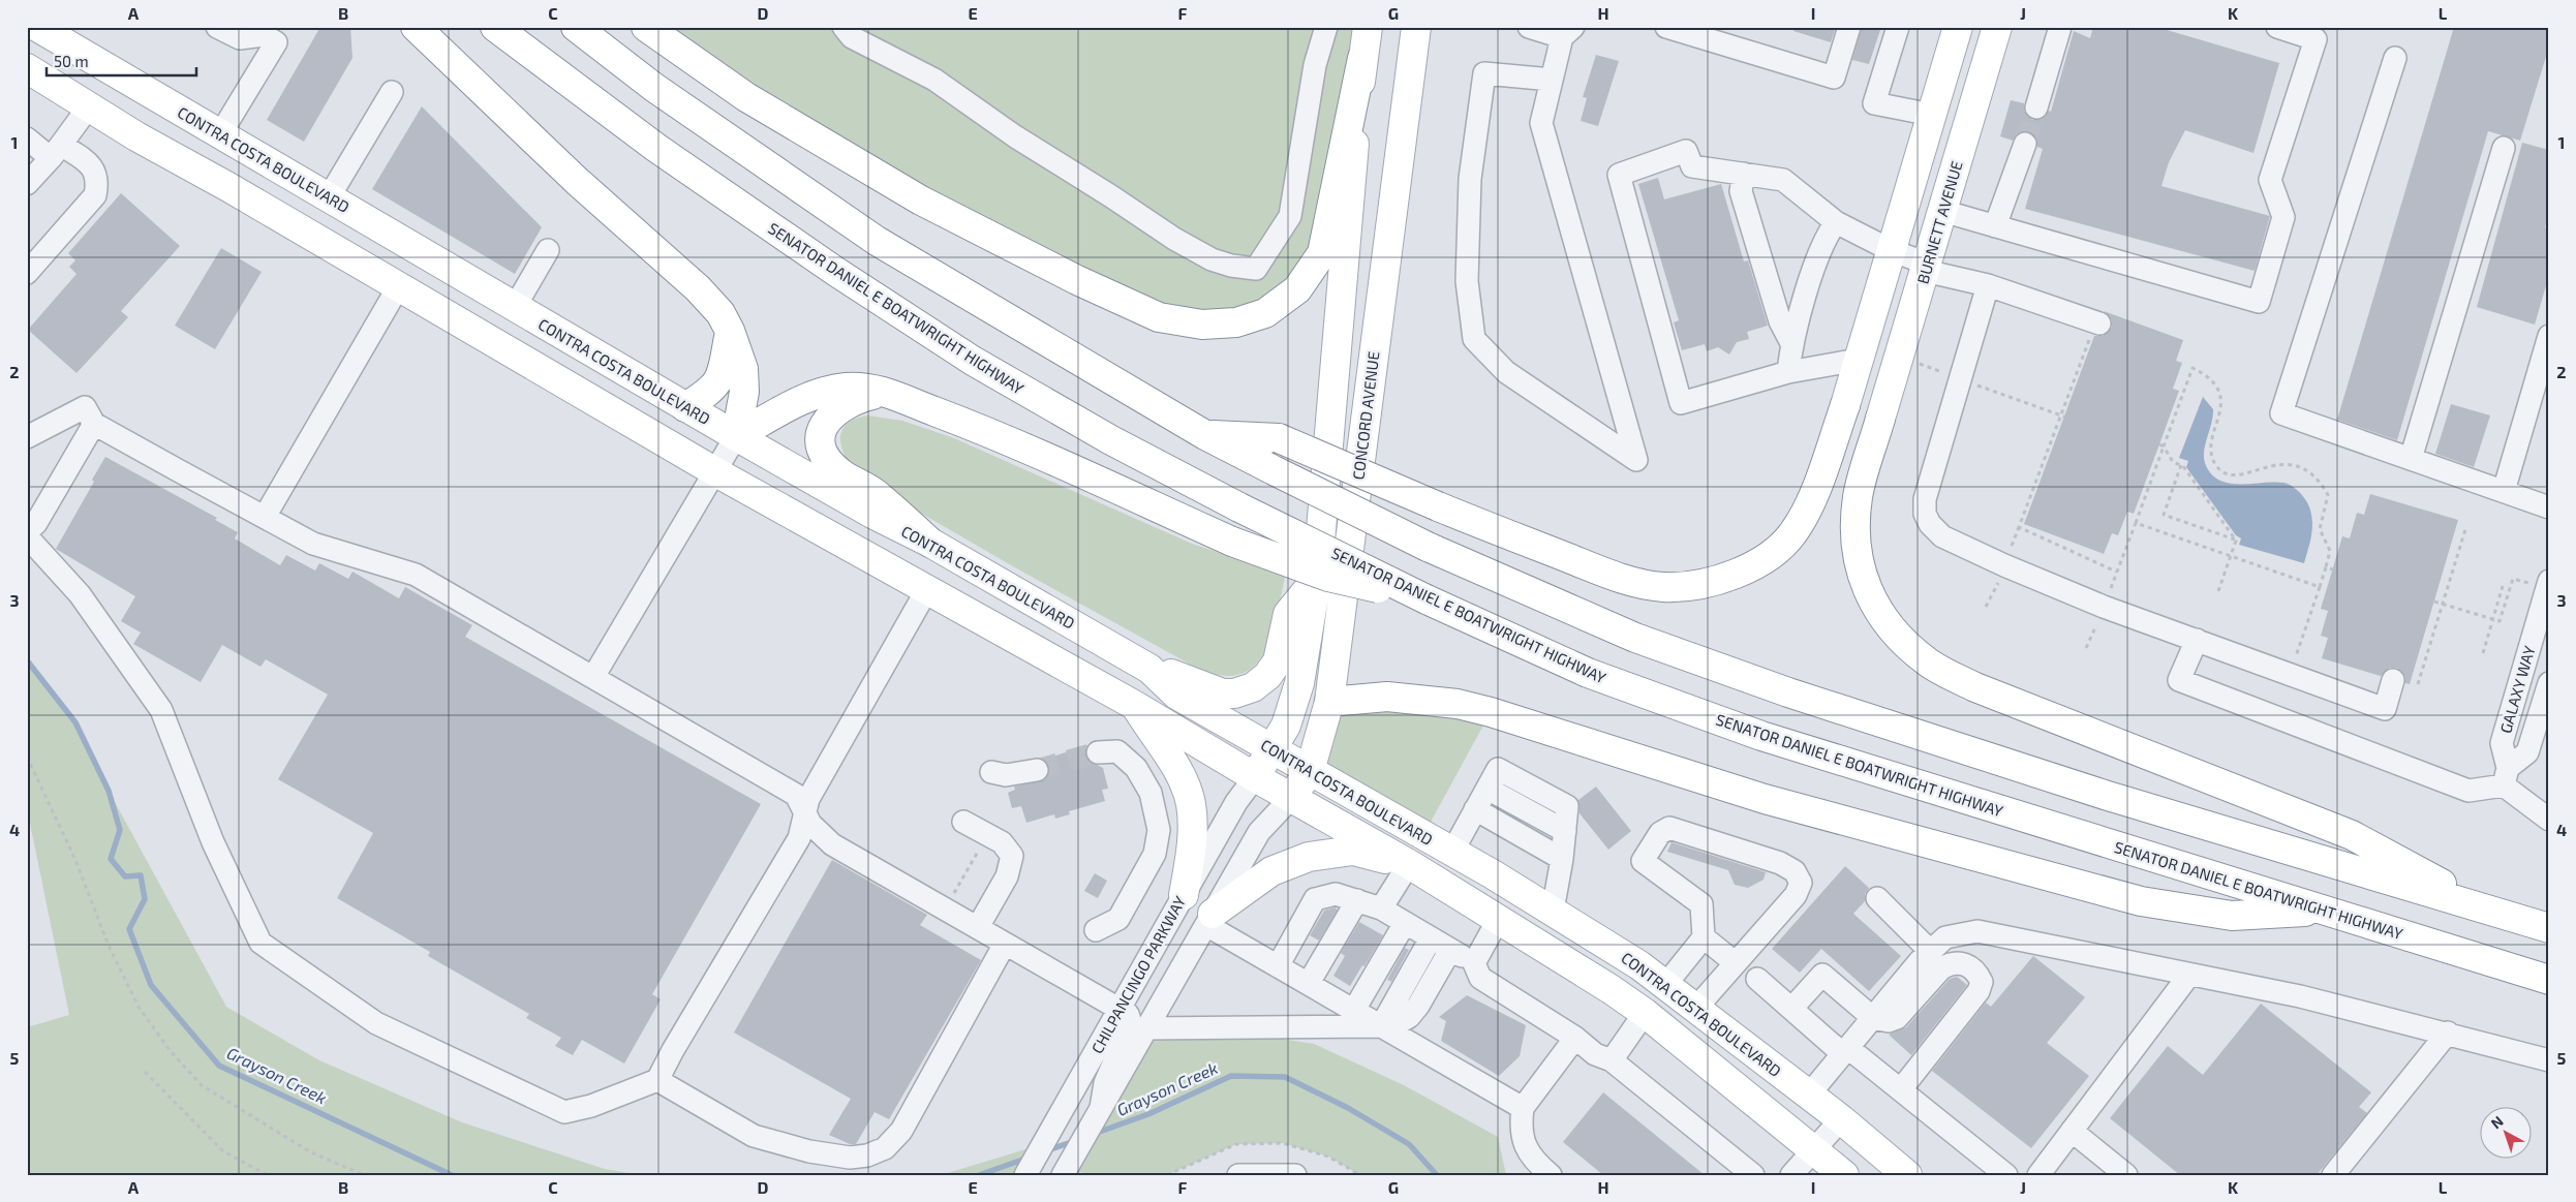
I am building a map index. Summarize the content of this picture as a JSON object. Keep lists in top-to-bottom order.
{
  "streets": {
    "main road": [
      "CONTRA COSTA BOULEVARD",
      "BURNETT AVENUE",
      "SENATOR DANIEL E BOATWRIGHT HIGHWAY",
      "CONCORD AVENUE"
    ],
    "street": ["GALAXY WAY", "CHILPANCINGO PARKWAY"]
  },
  "crossings": [
    ["CONTRA COSTA BOULEVARD", "CONCORD AVENUE"],
    ["CONTRA COSTA BOULEVARD", "CHILPANCINGO PARKWAY"],
    ["CONCORD AVENUE", "CHILPANCINGO PARKWAY"]
  ],
  "water": ["Grayson Creek"],
  "scale_bar": "50 m",
  "north": "top left",
  "grid": {
    "columns": [
      "A",
      "B",
      "C",
      "D",
      "E",
      "F",
      "G",
      "H",
      "I",
      "J",
      "K",
      "L"
    ],
    "rows": [
      "1",
      "2",
      "3",
      "4",
      "5"
    ]
  }
}
